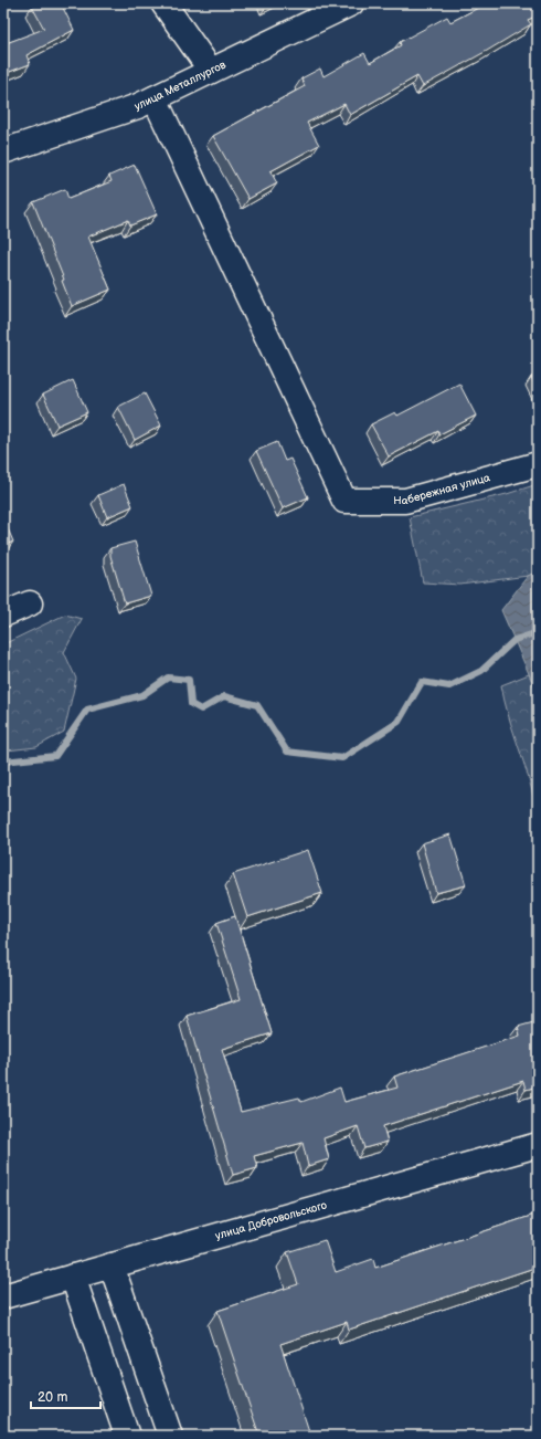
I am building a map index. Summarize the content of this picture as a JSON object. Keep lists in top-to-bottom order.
{
  "streets": {
    "street": ["улица Металлургов", "Набережная улица", "улица Добровольского"]
  },
  "crossings": [
    ["улица Металлургов", "Набережная улица"]
  ],
  "scale_bar": "20 m"
}
